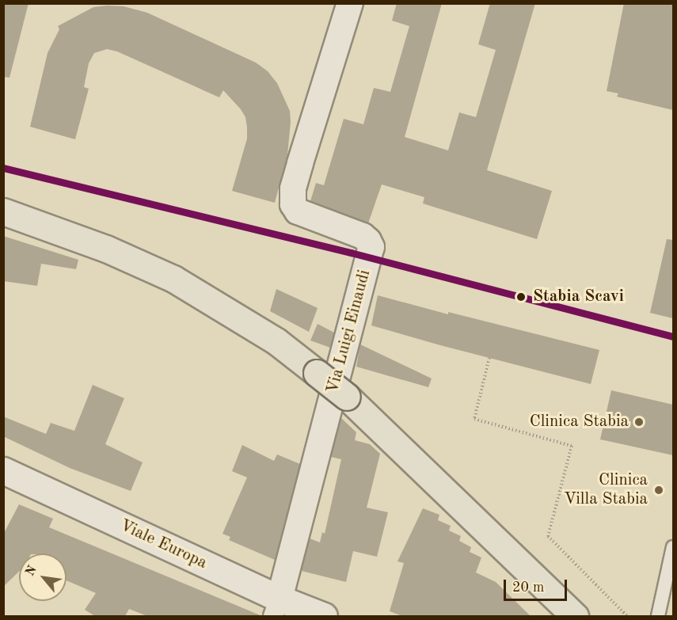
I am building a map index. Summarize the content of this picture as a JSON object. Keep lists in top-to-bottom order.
{
  "streets": {
    "main road": ["Viale Europa"],
    "street": ["Via Luigi Einaudi"]
  },
  "crossings": [
    ["Via Luigi Einaudi", "Viale Europa"]
  ],
  "places": ["Stabia Scavi", "Clinica Stabia", "Clinica Villa Stabia"],
  "scale_bar": "20 m",
  "north": "top left"
}
